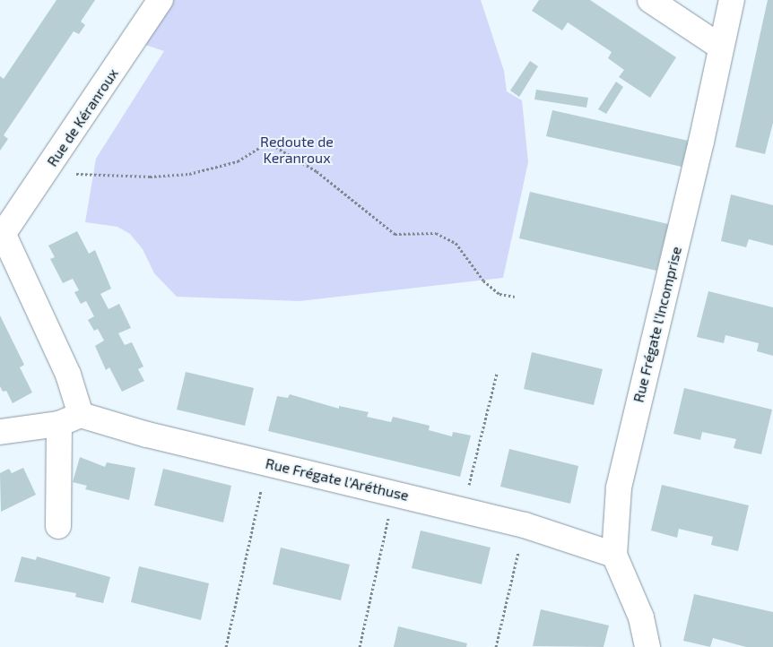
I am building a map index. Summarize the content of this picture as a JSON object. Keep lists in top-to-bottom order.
{
  "streets": {
    "street": ["Rue de Kéranroux", "Rue Frégate l'Incomprise", "Rue Frégate l'Aréthuse"]
  },
  "crossings": [
    ["Rue de Kéranroux", "Rue Frégate l'Aréthuse"],
    ["Rue Frégate l'Incomprise", "Rue Frégate l'Aréthuse"]
  ],
  "parks": ["Redoute de Keranroux"]
}
